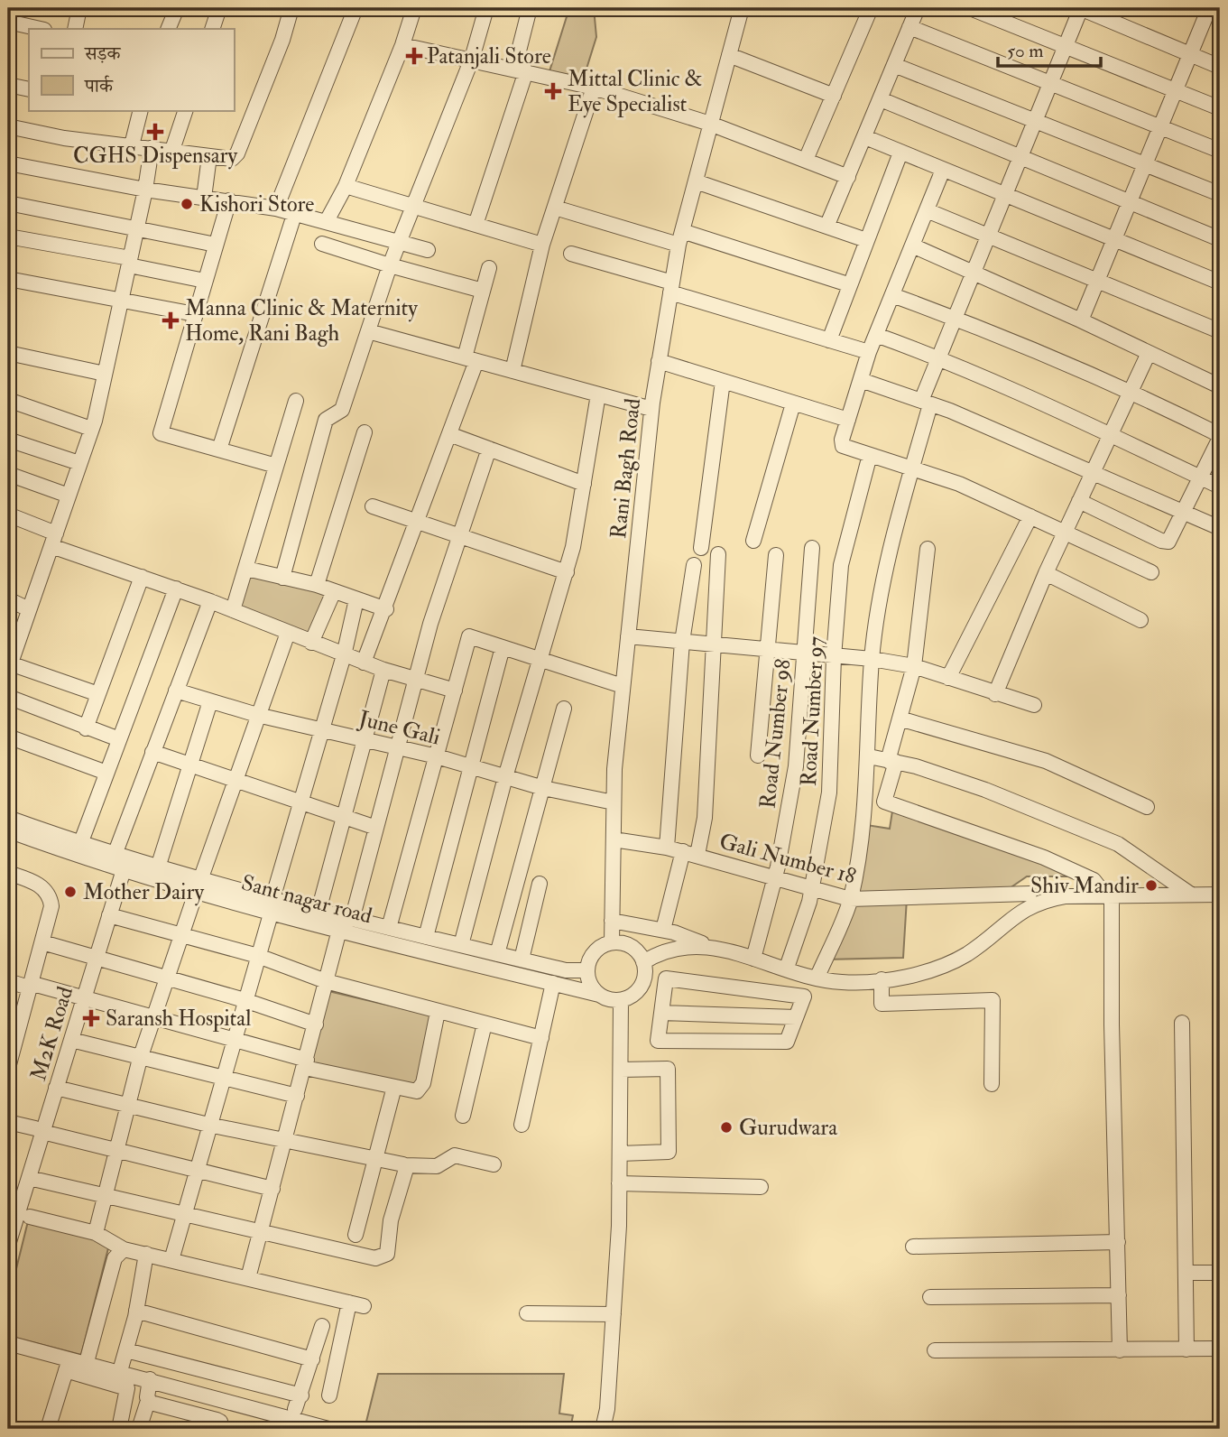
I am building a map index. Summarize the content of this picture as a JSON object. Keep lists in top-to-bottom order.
{
  "streets": {
    "street": [
      "Rani Bagh Road",
      "Road Number 97",
      "June Gali",
      "Road Number 98",
      "Gali Number 18",
      "Sant nagar road",
      "M2K Road"
    ]
  },
  "crossings": [
    ["Rani Bagh Road", "June Gali"],
    ["Rani Bagh Road", "Gali Number 18"],
    ["Rani Bagh Road", "Sant nagar road"],
    ["Road Number 97", "Gali Number 18"],
    ["June Gali", "M2K Road"],
    ["Road Number 98", "Gali Number 18"],
    ["Sant nagar road", "M2K Road"]
  ],
  "places": {
    "health": [
      "Patanjali Store",
      "Mittal Clinic & Eye Specialist",
      "CGHS Dispensary",
      "Manna Clinic & Maternity Home, Rani Bagh",
      "Saransh Hospital"
    ],
    "other": [
      "Kishori Store",
      "Shiv Mandir",
      "Mother Dairy",
      "Gurudwara"
    ]
  },
  "legend": ["सड़क", "पार्क"],
  "scale_bar": "50 m"
}
